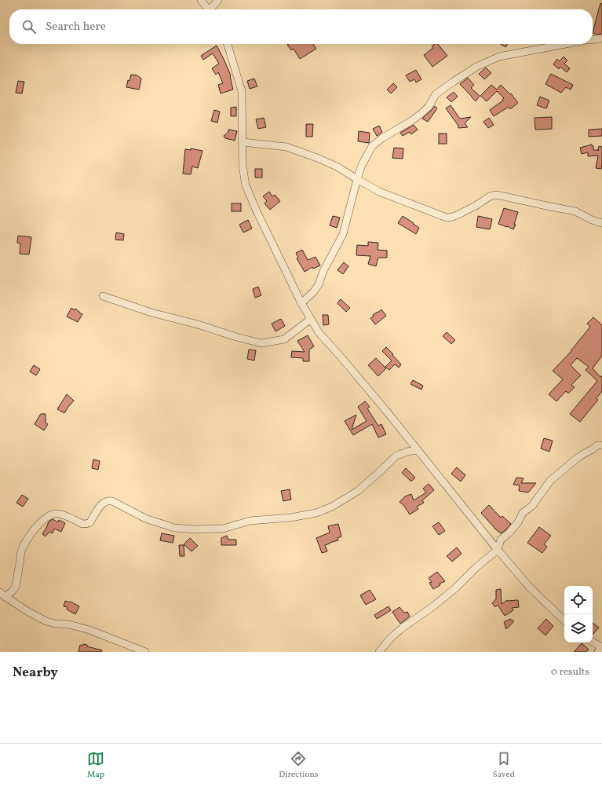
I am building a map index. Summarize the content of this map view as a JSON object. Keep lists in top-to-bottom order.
{
  "page": {
    "search": "Search here",
    "heading": ["Nearby", "0 results"],
    "nav": ["Map", "Directions", "Saved"]
  }
}
